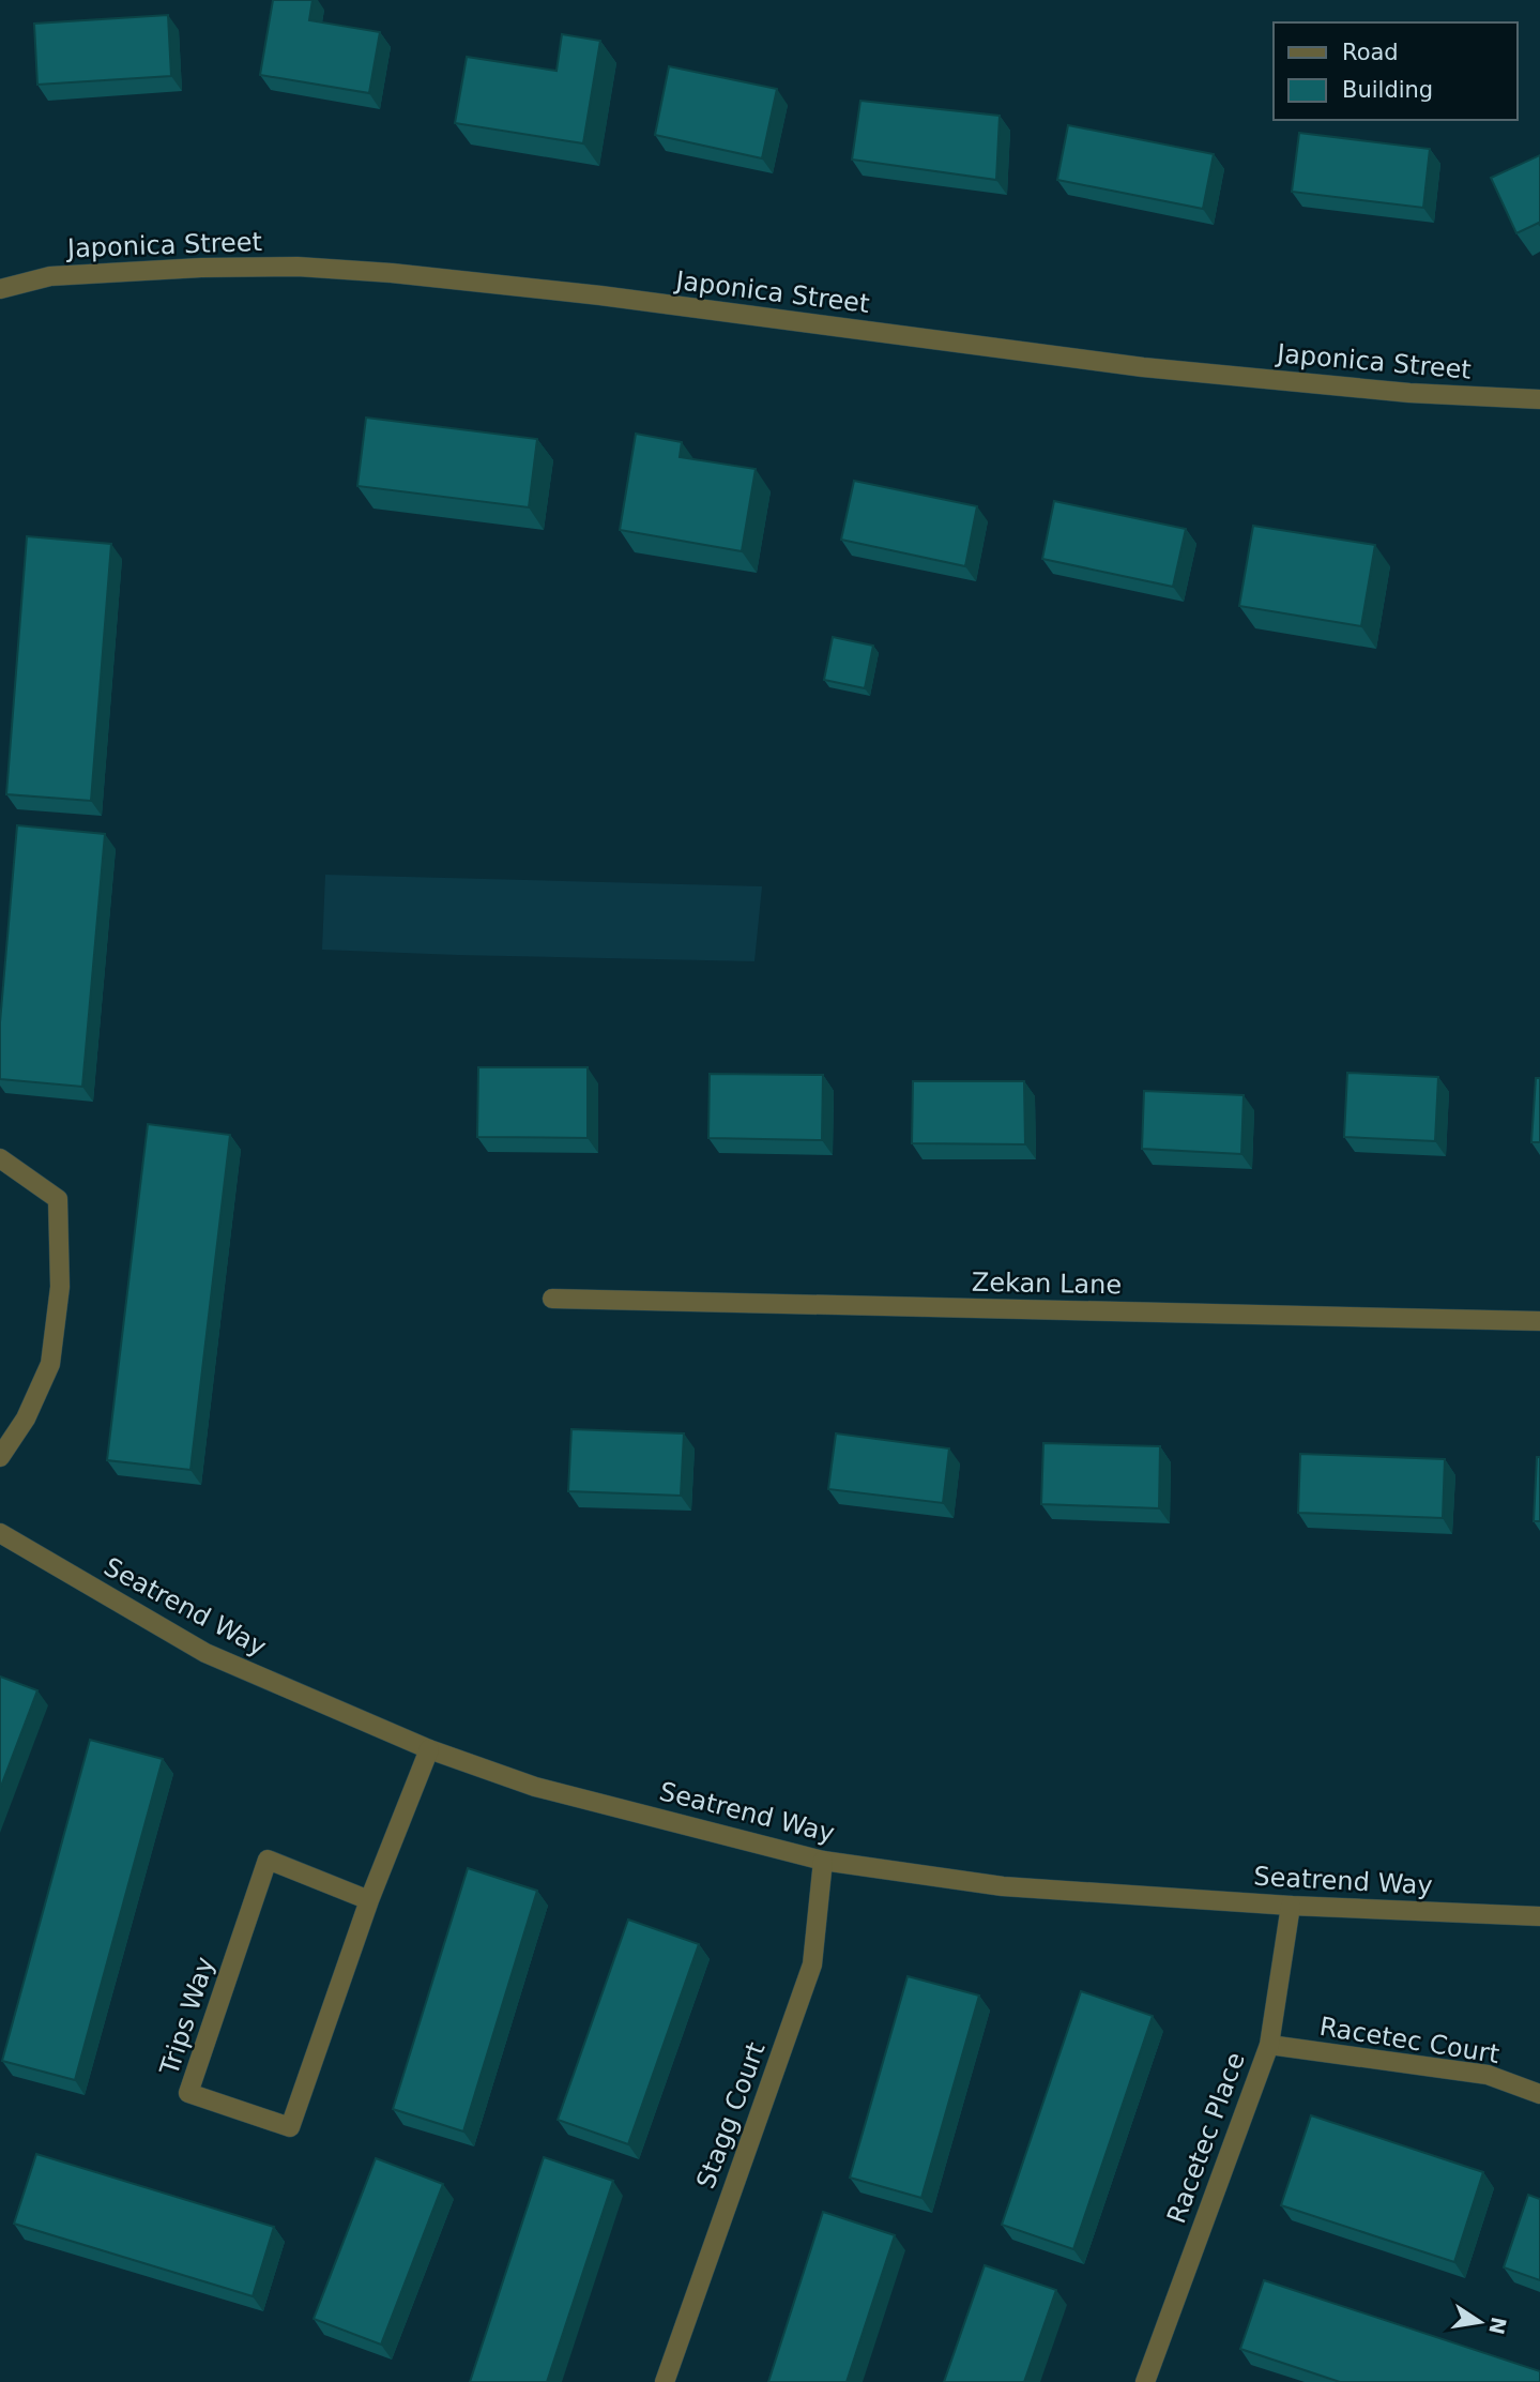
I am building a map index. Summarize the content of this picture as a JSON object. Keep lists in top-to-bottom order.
{
  "streets": {
    "street": [
      "Japonica Street",
      "Zekan Lane",
      "Seatrend Way",
      "Trips Way",
      "Racetec Court",
      "Stagg Court",
      "Racetec Place"
    ]
  },
  "crossings": [
    ["Seatrend Way", "Trips Way"],
    ["Seatrend Way", "Stagg Court"],
    ["Seatrend Way", "Racetec Place"],
    ["Racetec Court", "Racetec Place"]
  ],
  "legend": ["Road", "Building"],
  "north": "right"
}
